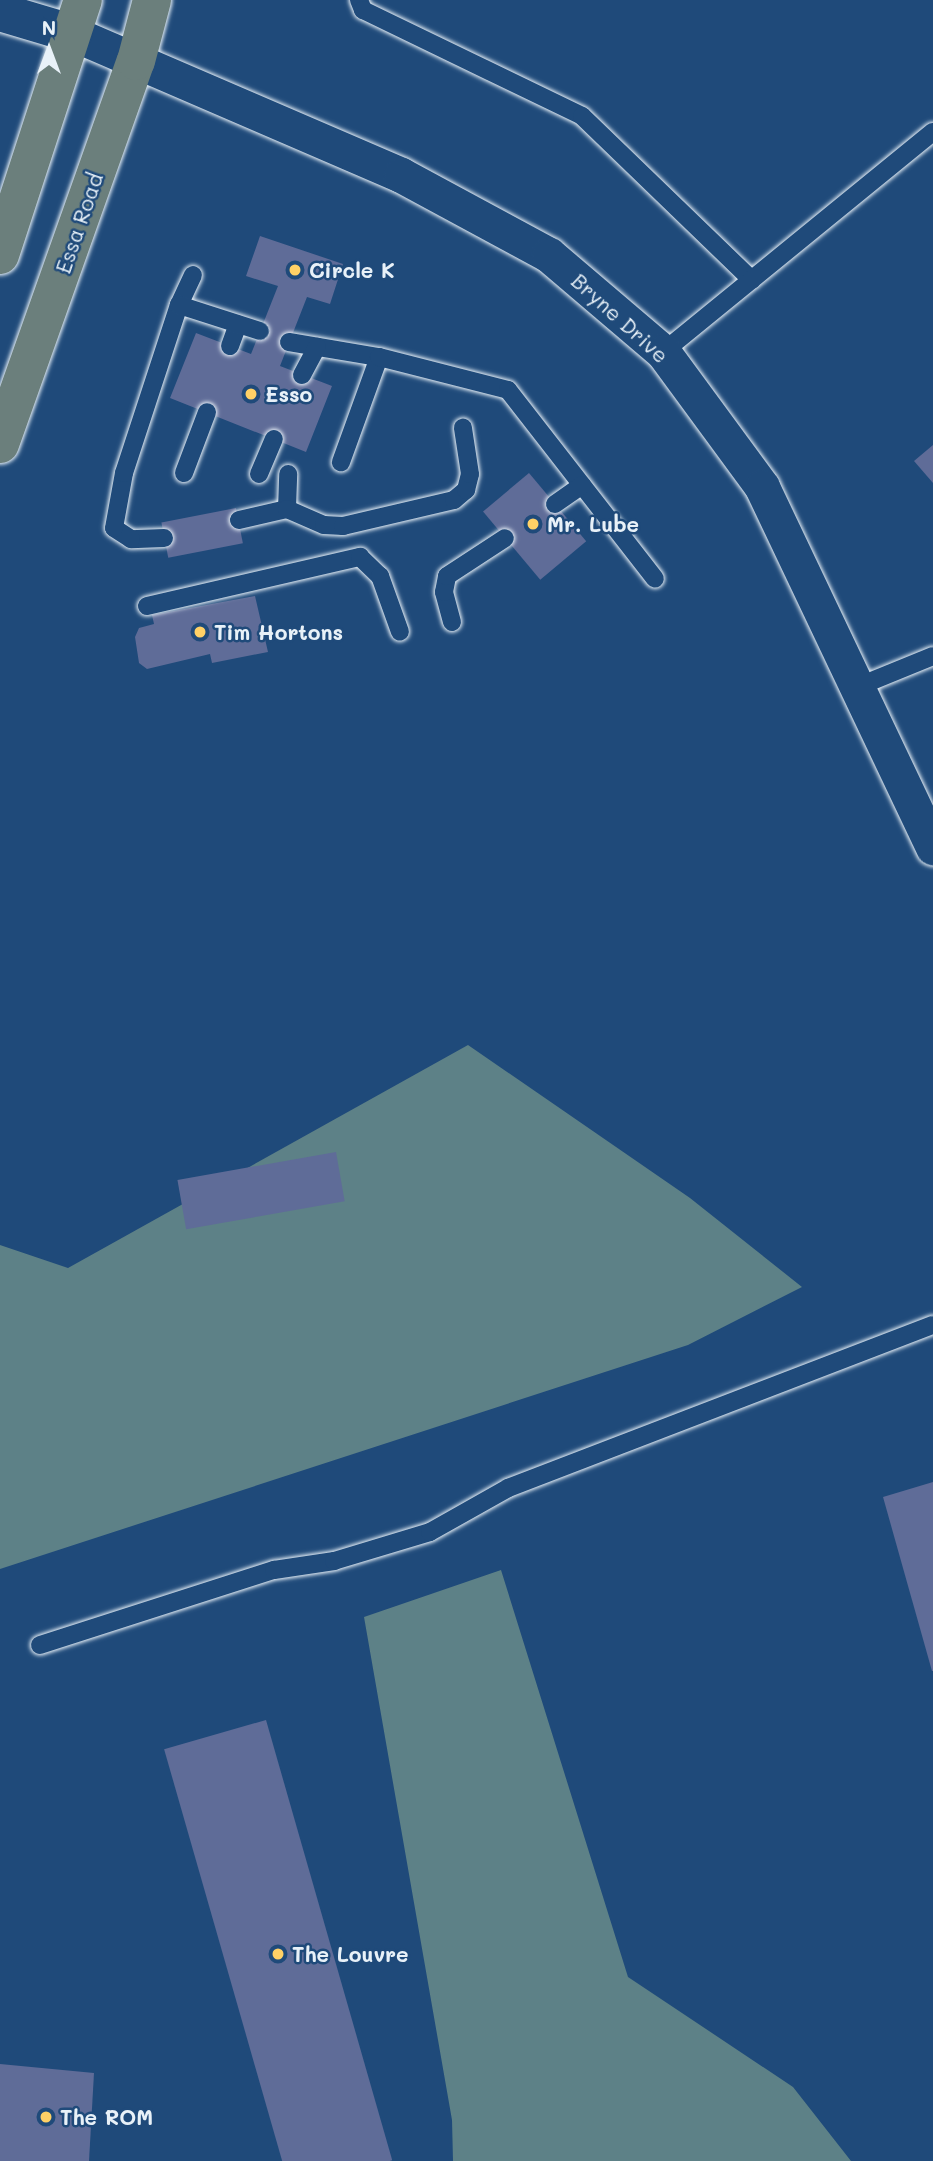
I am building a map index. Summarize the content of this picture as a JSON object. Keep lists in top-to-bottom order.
{
  "streets": {
    "main road": ["Essa Road"],
    "street": ["Bryne Drive"]
  },
  "crossings": [
    ["Essa Road", "Bryne Drive"]
  ],
  "places": [
    "Circle K",
    "Esso",
    "Mr. Lube",
    "Tim Hortons",
    "The Louvre",
    "The ROM"
  ],
  "north": "top"
}
